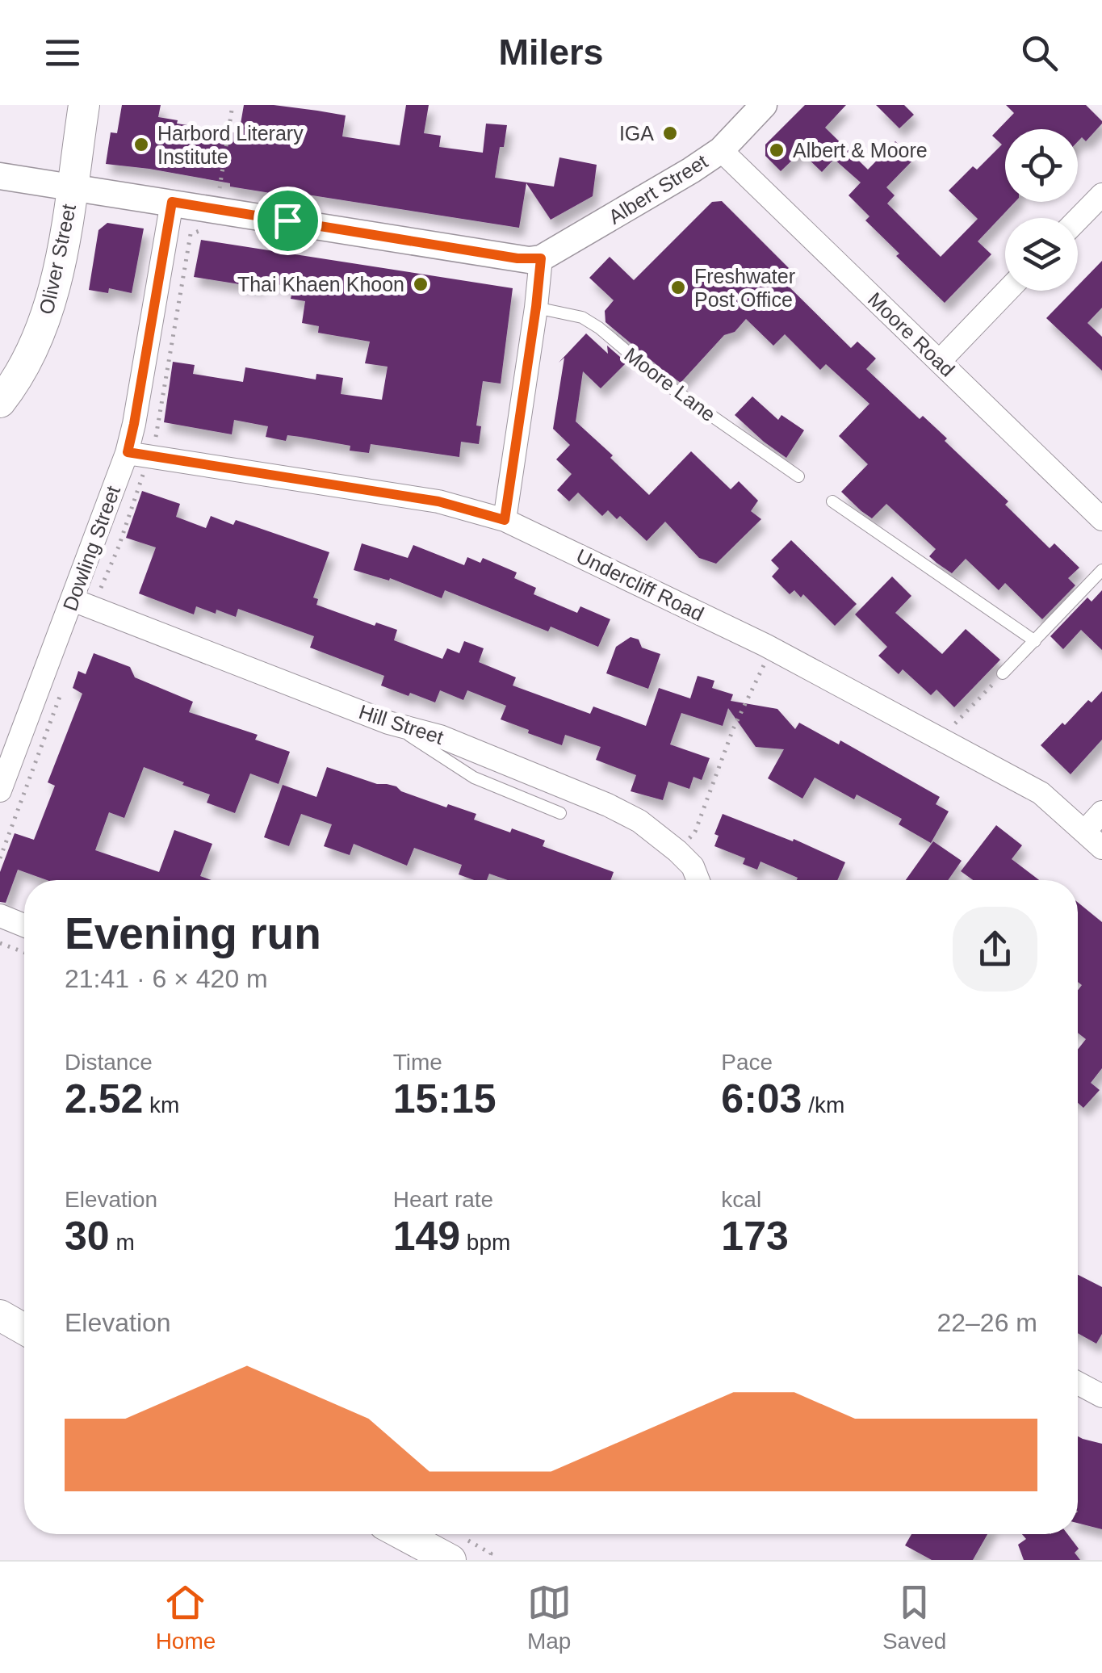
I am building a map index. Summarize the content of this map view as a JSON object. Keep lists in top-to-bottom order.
{
  "streets": {
    "main road": ["Oliver Street"],
    "street": [
      "Albert Street",
      "Moore Road",
      "Dowling Street",
      "Undercliff Road",
      "Hill Street"
    ],
    "lane": ["Moore Lane"]
  },
  "crossings": [
    ["Albert Street", "Moore Road"],
    ["Dowling Street", "Undercliff Road"],
    ["Dowling Street", "Hill Street"]
  ],
  "places": [
    "IGA",
    "Harbord Literary Institute",
    "Albert & Moore",
    "Thai Khaen Khoon",
    "Freshwater Post Office"
  ],
  "page": {
    "header": "Milers",
    "heading": ["Evening run", "21:41 · 6 × 420 m"],
    "stats": [
      ["Distance", "2.52 km"],
      ["Time", "15:15"],
      ["Pace", "6:03 /km"],
      ["Elevation", "30 m"],
      ["Heart rate", "149 bpm"],
      ["kcal", "173"]
    ],
    "chart": ["Elevation", "22–26 m"],
    "tabs": ["Home", "Map", "Saved"]
  }
}
